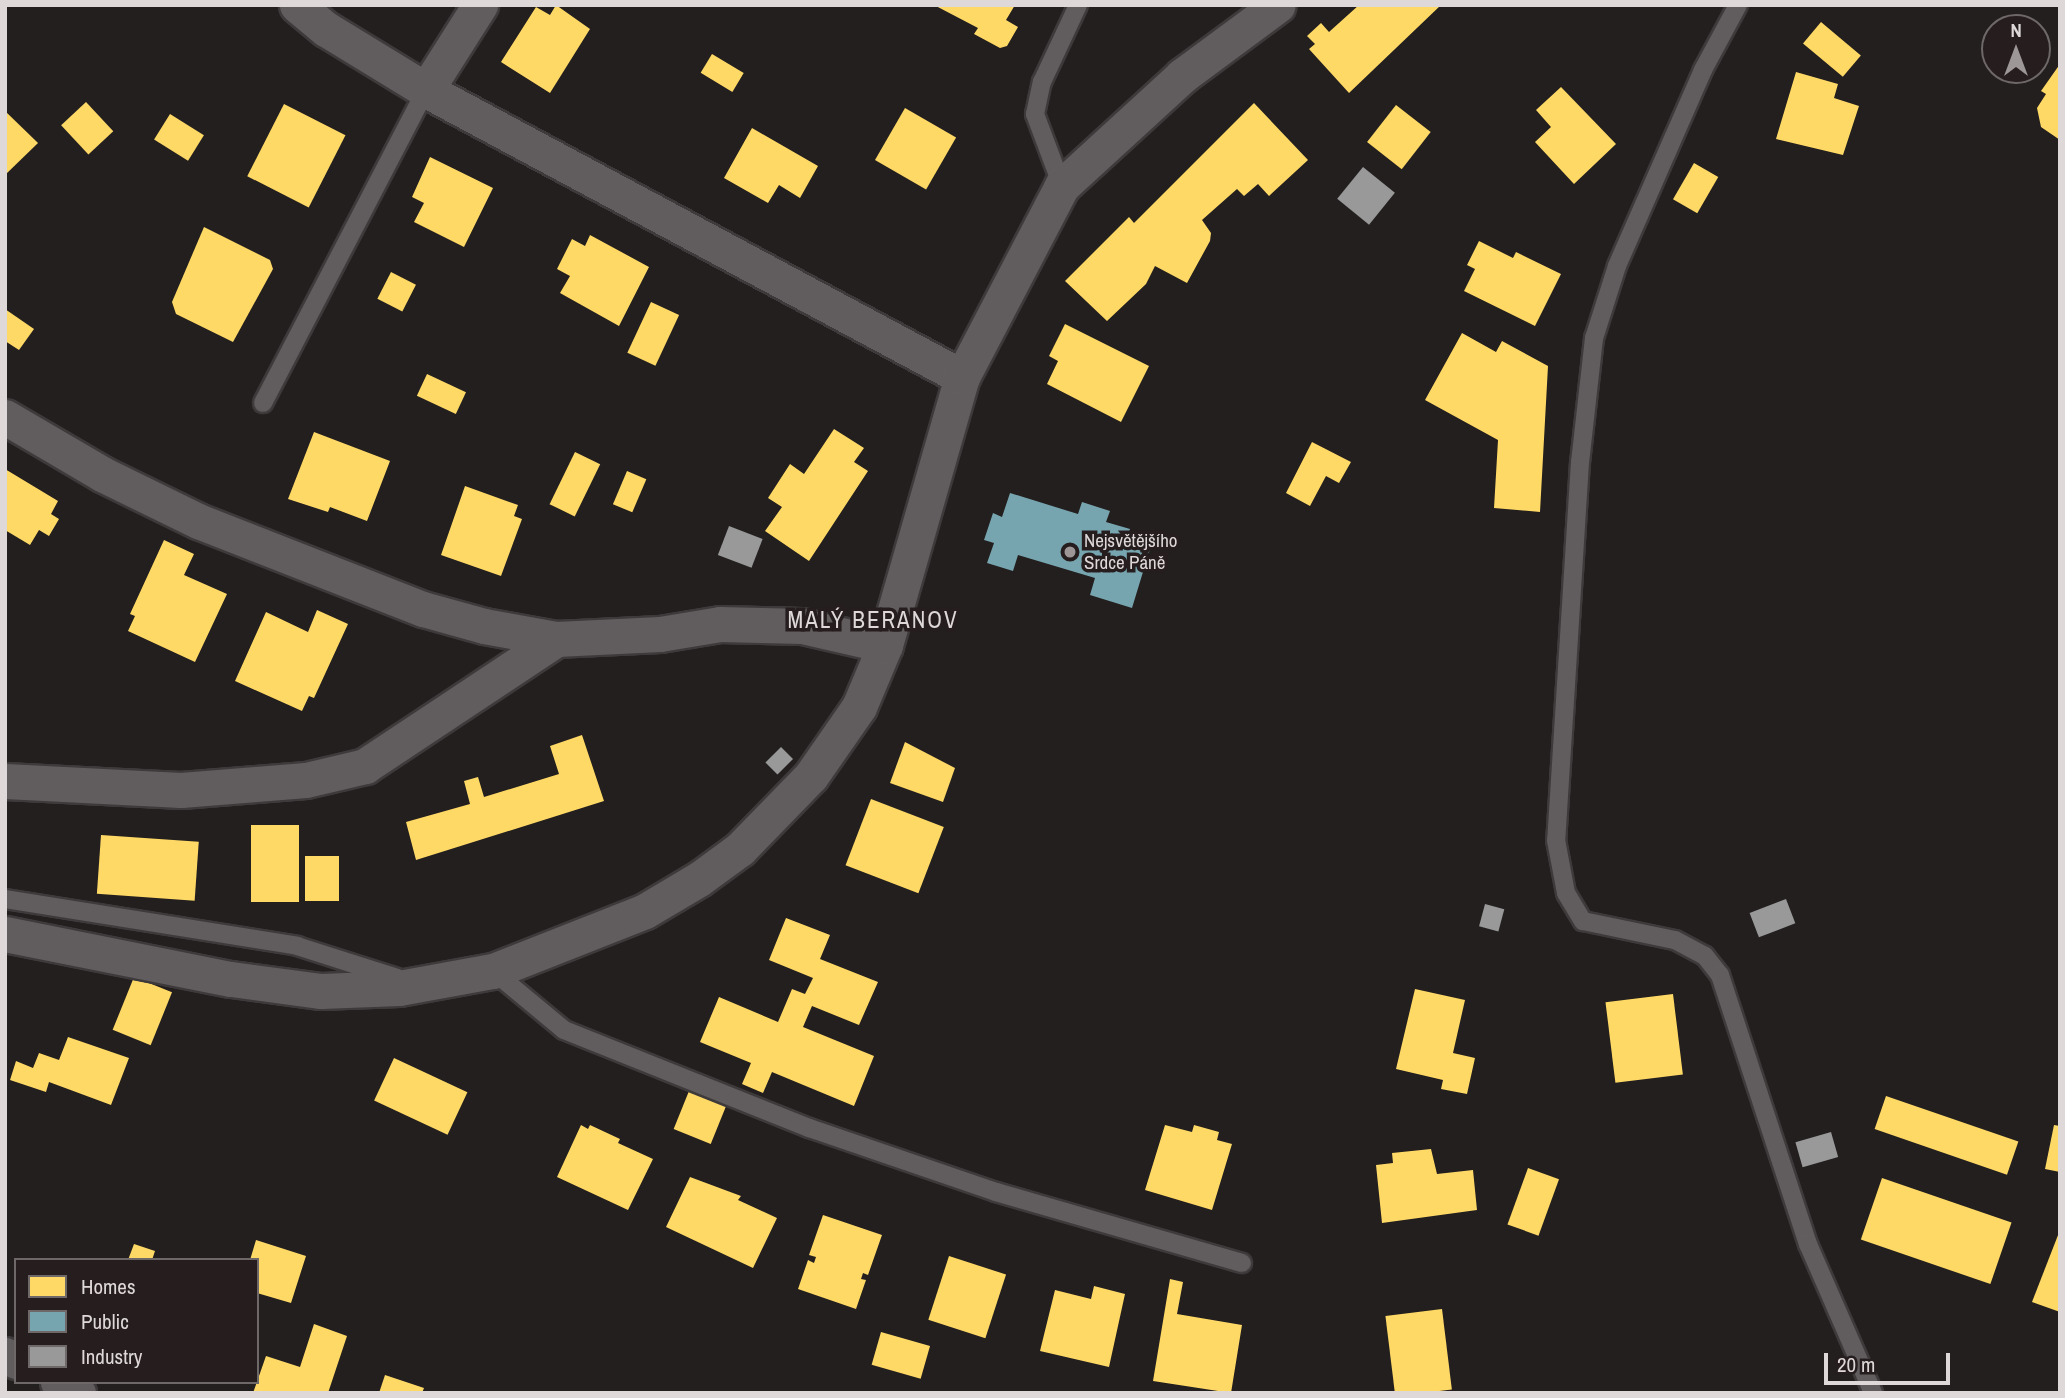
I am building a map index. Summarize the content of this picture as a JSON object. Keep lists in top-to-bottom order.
{
  "districts": ["MALÝ BERANOV"],
  "places": ["Nejsvětějšího Srdce Páně"],
  "legend": ["Homes", "Public", "Industry"],
  "scale_bar": "20 m",
  "north": "top"
}
